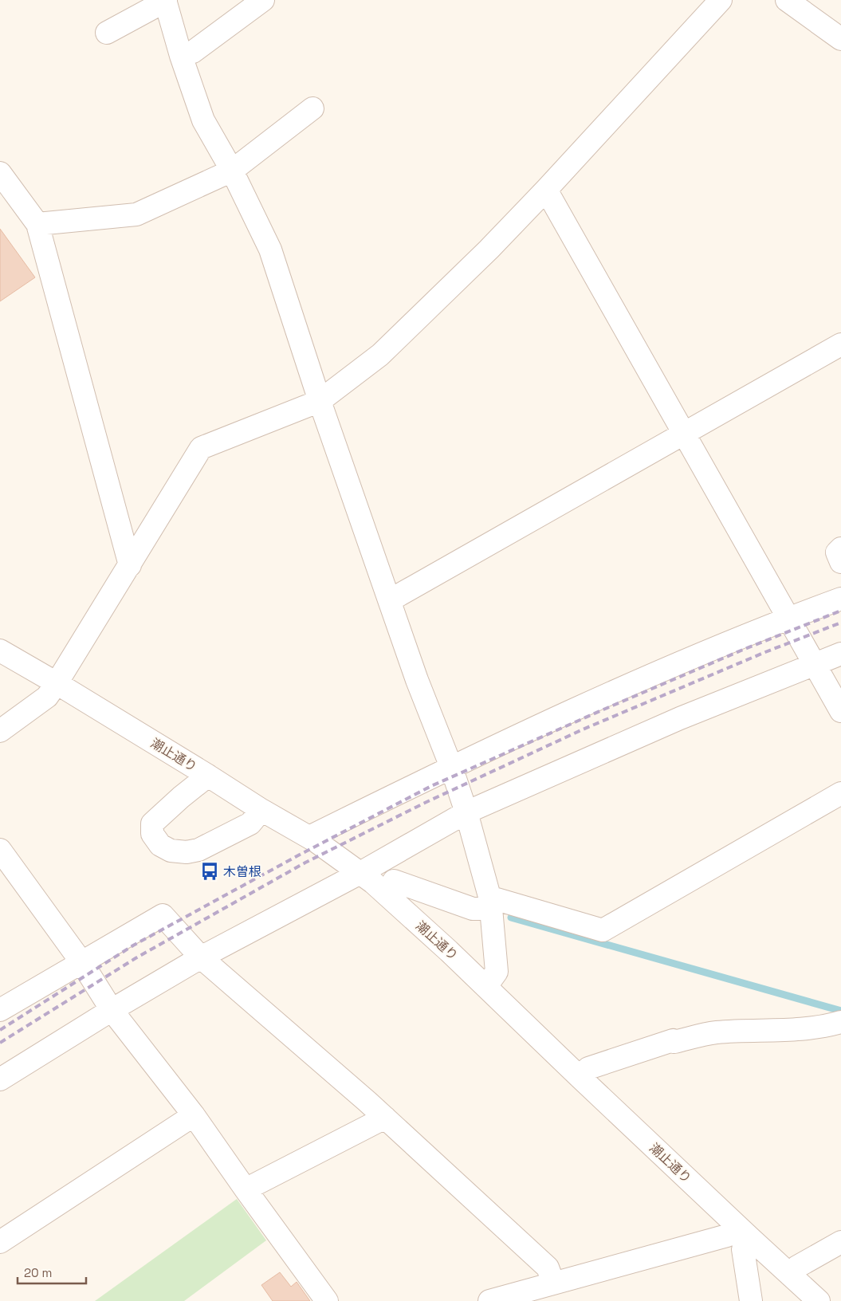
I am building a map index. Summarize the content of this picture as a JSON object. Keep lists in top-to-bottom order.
{
  "streets": {
    "street": ["潮止通り"]
  },
  "places": {
    "bus stop": ["木曽根"]
  },
  "scale_bar": "20 m"
}
